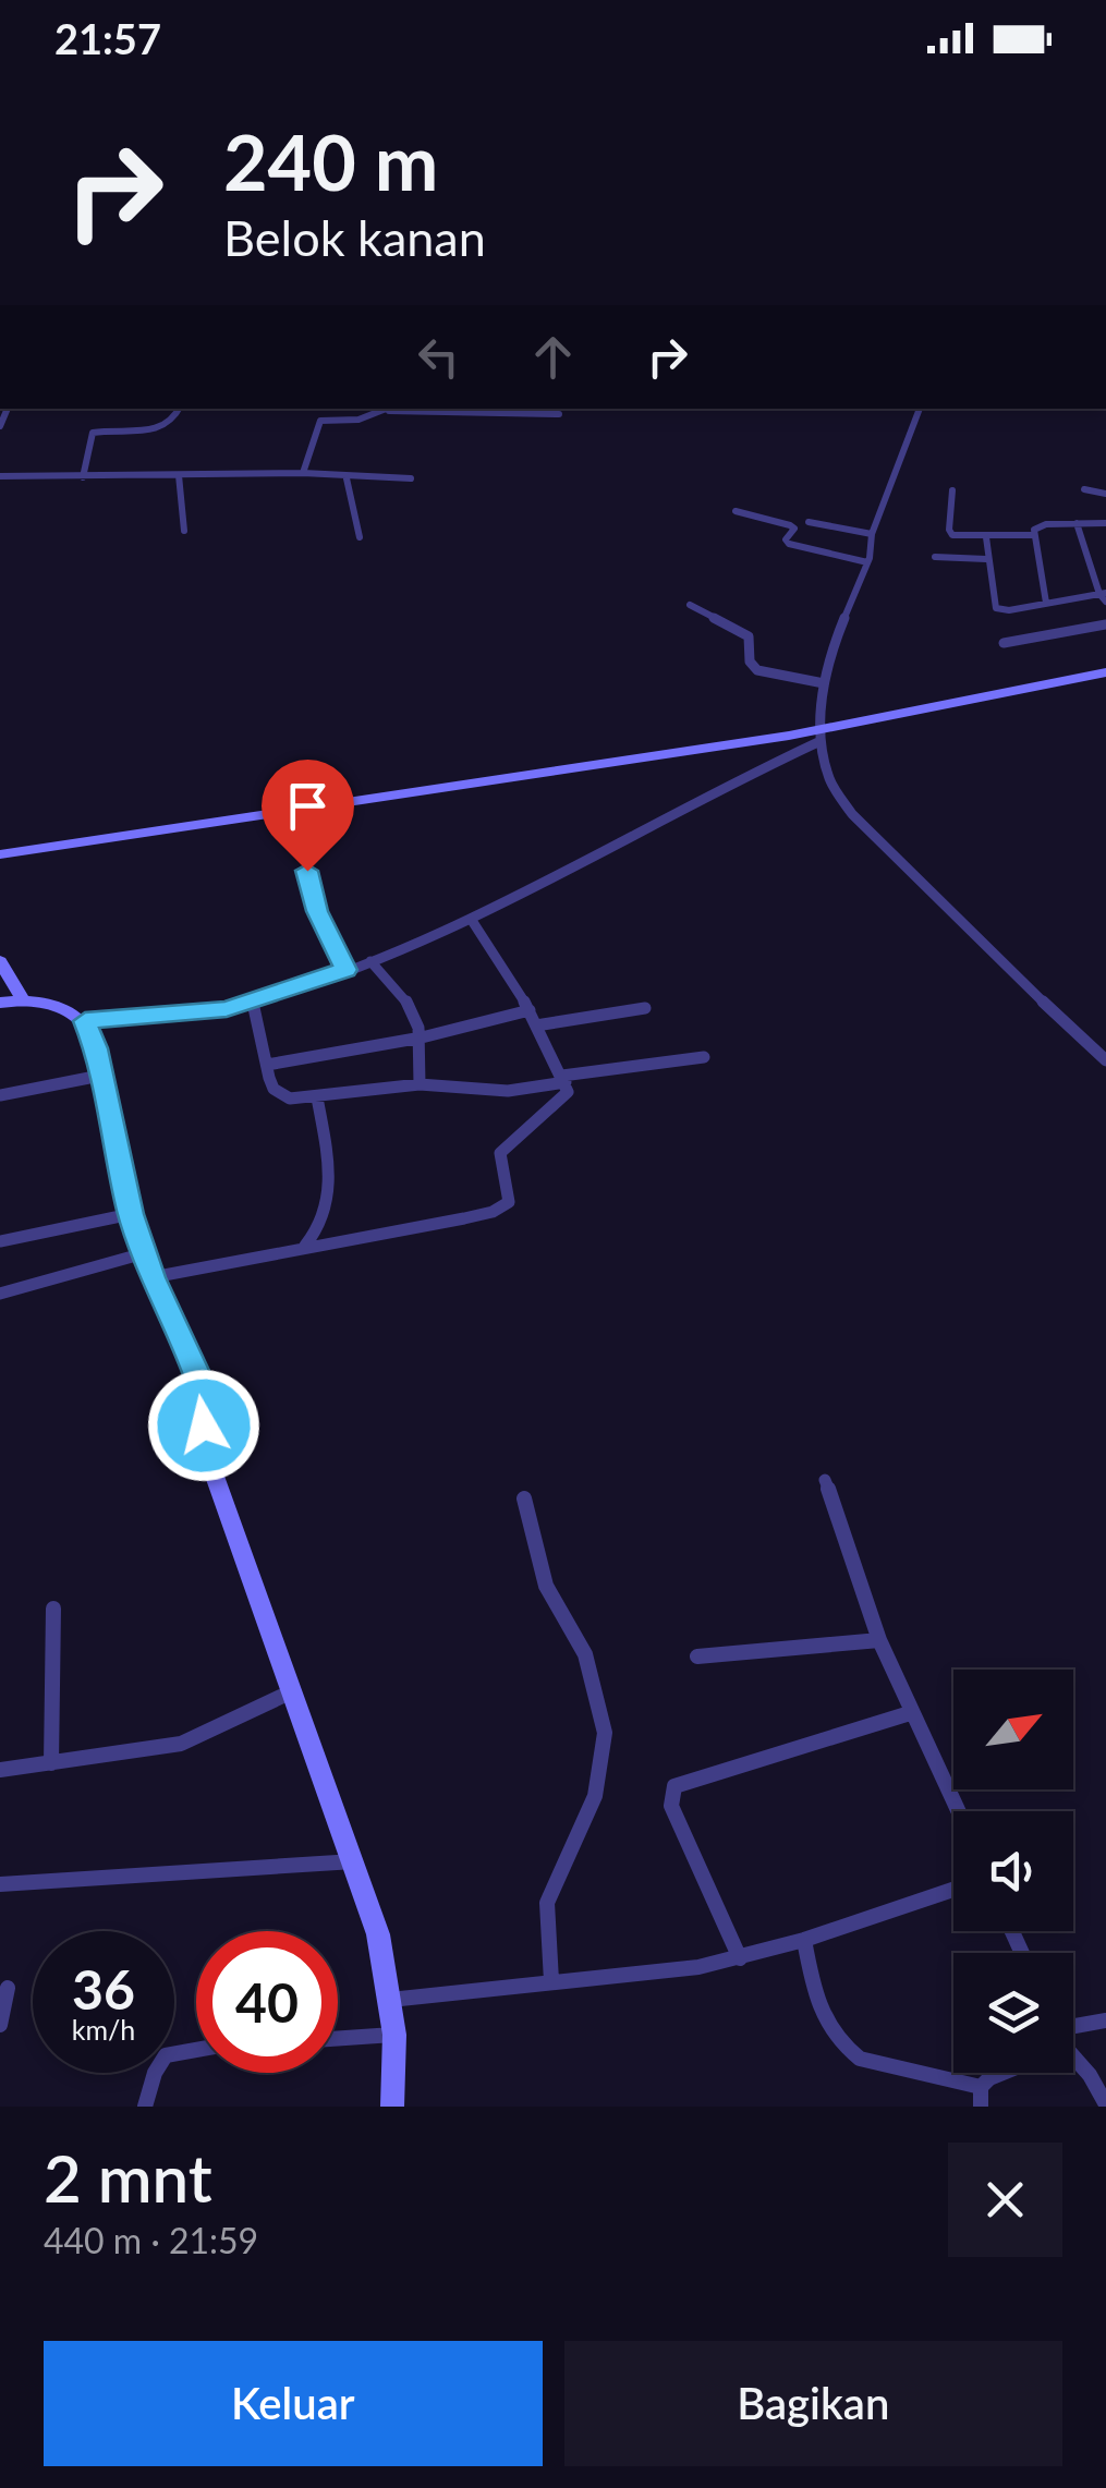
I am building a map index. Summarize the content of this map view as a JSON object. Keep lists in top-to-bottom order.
{
  "north": "top right",
  "page": {
    "status": "21:57",
    "turn": ["240 m", "Belok kanan"],
    "speed": "36 km/h",
    "limit": "40",
    "heading": ["2 mnt", "440 m · 21:59"],
    "buttons": ["Keluar", "Bagikan"]
  }
}
